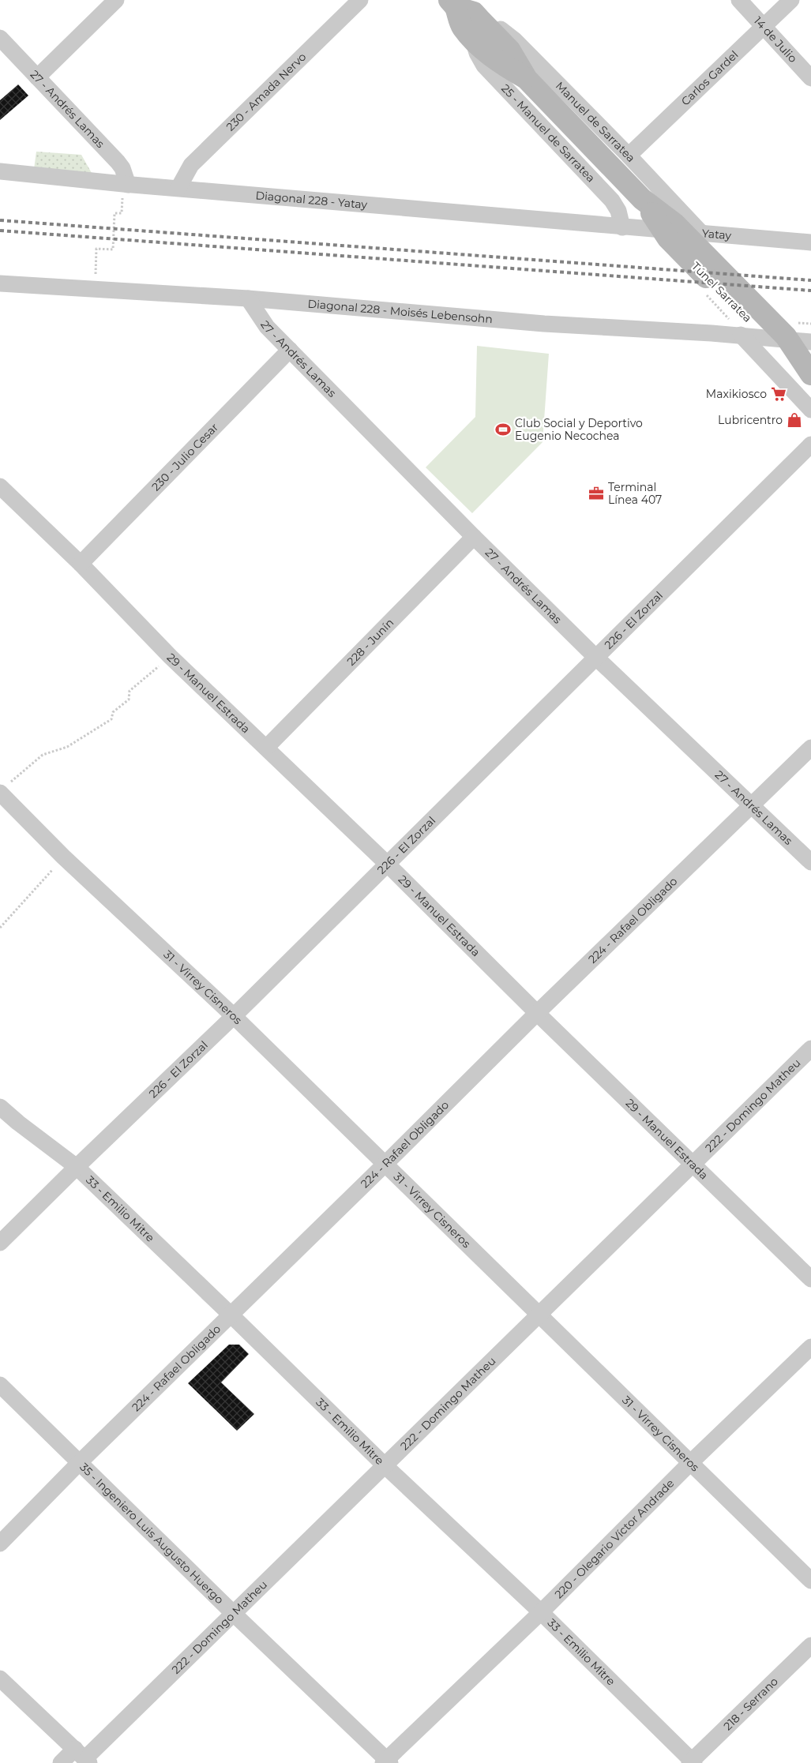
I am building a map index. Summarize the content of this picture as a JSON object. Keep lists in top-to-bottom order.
{
  "streets": {
    "main road": ["25 - Manuel de Sarratea", "Túnel Sarratea"],
    "street": [
      "14 de Julio",
      "Carlos Gardel",
      "230 - Amada Nervo",
      "27 - Andrés Lamas",
      "Manuel de Sarratea",
      "Diagonal 228 - Yatay",
      "Yatay",
      "Diagonal 228 - Moisés Lebensohn",
      "230 - Julio Cesar",
      "226 - El Zorzal",
      "228 - Junín",
      "29 - Manuel Estrada",
      "224 - Rafael Obligado",
      "31 - Virrey Cisneros",
      "222 - Domingo Matheu",
      "33 - Emilio Mitre",
      "35 - Ingeniero Luis Augusto Huergo",
      "220 - Olegario Víctor Andrade",
      "218 - Serrano"
    ]
  },
  "crossings": [
    ["14 de Julio", "Carlos Gardel"],
    ["Carlos Gardel", "Manuel de Sarratea"],
    ["230 - Amada Nervo", "Diagonal 228 - Yatay"],
    ["27 - Andrés Lamas", "Diagonal 228 - Yatay"],
    ["27 - Andrés Lamas", "Diagonal 228 - Moisés Lebensohn"],
    ["27 - Andrés Lamas", "230 - Julio Cesar"],
    ["27 - Andrés Lamas", "226 - El Zorzal"],
    ["27 - Andrés Lamas", "228 - Junín"],
    ["27 - Andrés Lamas", "224 - Rafael Obligado"],
    ["Manuel de Sarratea", "25 - Manuel de Sarratea"],
    ["Manuel de Sarratea", "Yatay"],
    ["Manuel de Sarratea", "Túnel Sarratea"],
    ["25 - Manuel de Sarratea", "Diagonal 228 - Yatay"],
    ["25 - Manuel de Sarratea", "Yatay"],
    ["25 - Manuel de Sarratea", "Túnel Sarratea"],
    ["Diagonal 228 - Yatay", "Yatay"],
    ["230 - Julio Cesar", "29 - Manuel Estrada"],
    ["226 - El Zorzal", "29 - Manuel Estrada"],
    ["226 - El Zorzal", "31 - Virrey Cisneros"],
    ["226 - El Zorzal", "33 - Emilio Mitre"],
    ["228 - Junín", "29 - Manuel Estrada"],
    ["29 - Manuel Estrada", "224 - Rafael Obligado"],
    ["29 - Manuel Estrada", "222 - Domingo Matheu"],
    ["224 - Rafael Obligado", "31 - Virrey Cisneros"],
    ["224 - Rafael Obligado", "33 - Emilio Mitre"],
    ["224 - Rafael Obligado", "35 - Ingeniero Luis Augusto Huergo"],
    ["31 - Virrey Cisneros", "222 - Domingo Matheu"],
    ["31 - Virrey Cisneros", "220 - Olegario Víctor Andrade"],
    ["222 - Domingo Matheu", "33 - Emilio Mitre"],
    ["222 - Domingo Matheu", "35 - Ingeniero Luis Augusto Huergo"],
    ["33 - Emilio Mitre", "220 - Olegario Víctor Andrade"],
    ["33 - Emilio Mitre", "218 - Serrano"],
    ["35 - Ingeniero Luis Augusto Huergo", "220 - Olegario Víctor Andrade"]
  ],
  "places": {
    "supermarket": ["Maxikiosco"],
    "shop": ["Lubricentro"],
    "sports": ["Club Social y Deportivo Eugenio Necochea"],
    "office": ["Terminal Línea 407"]
  }
}
